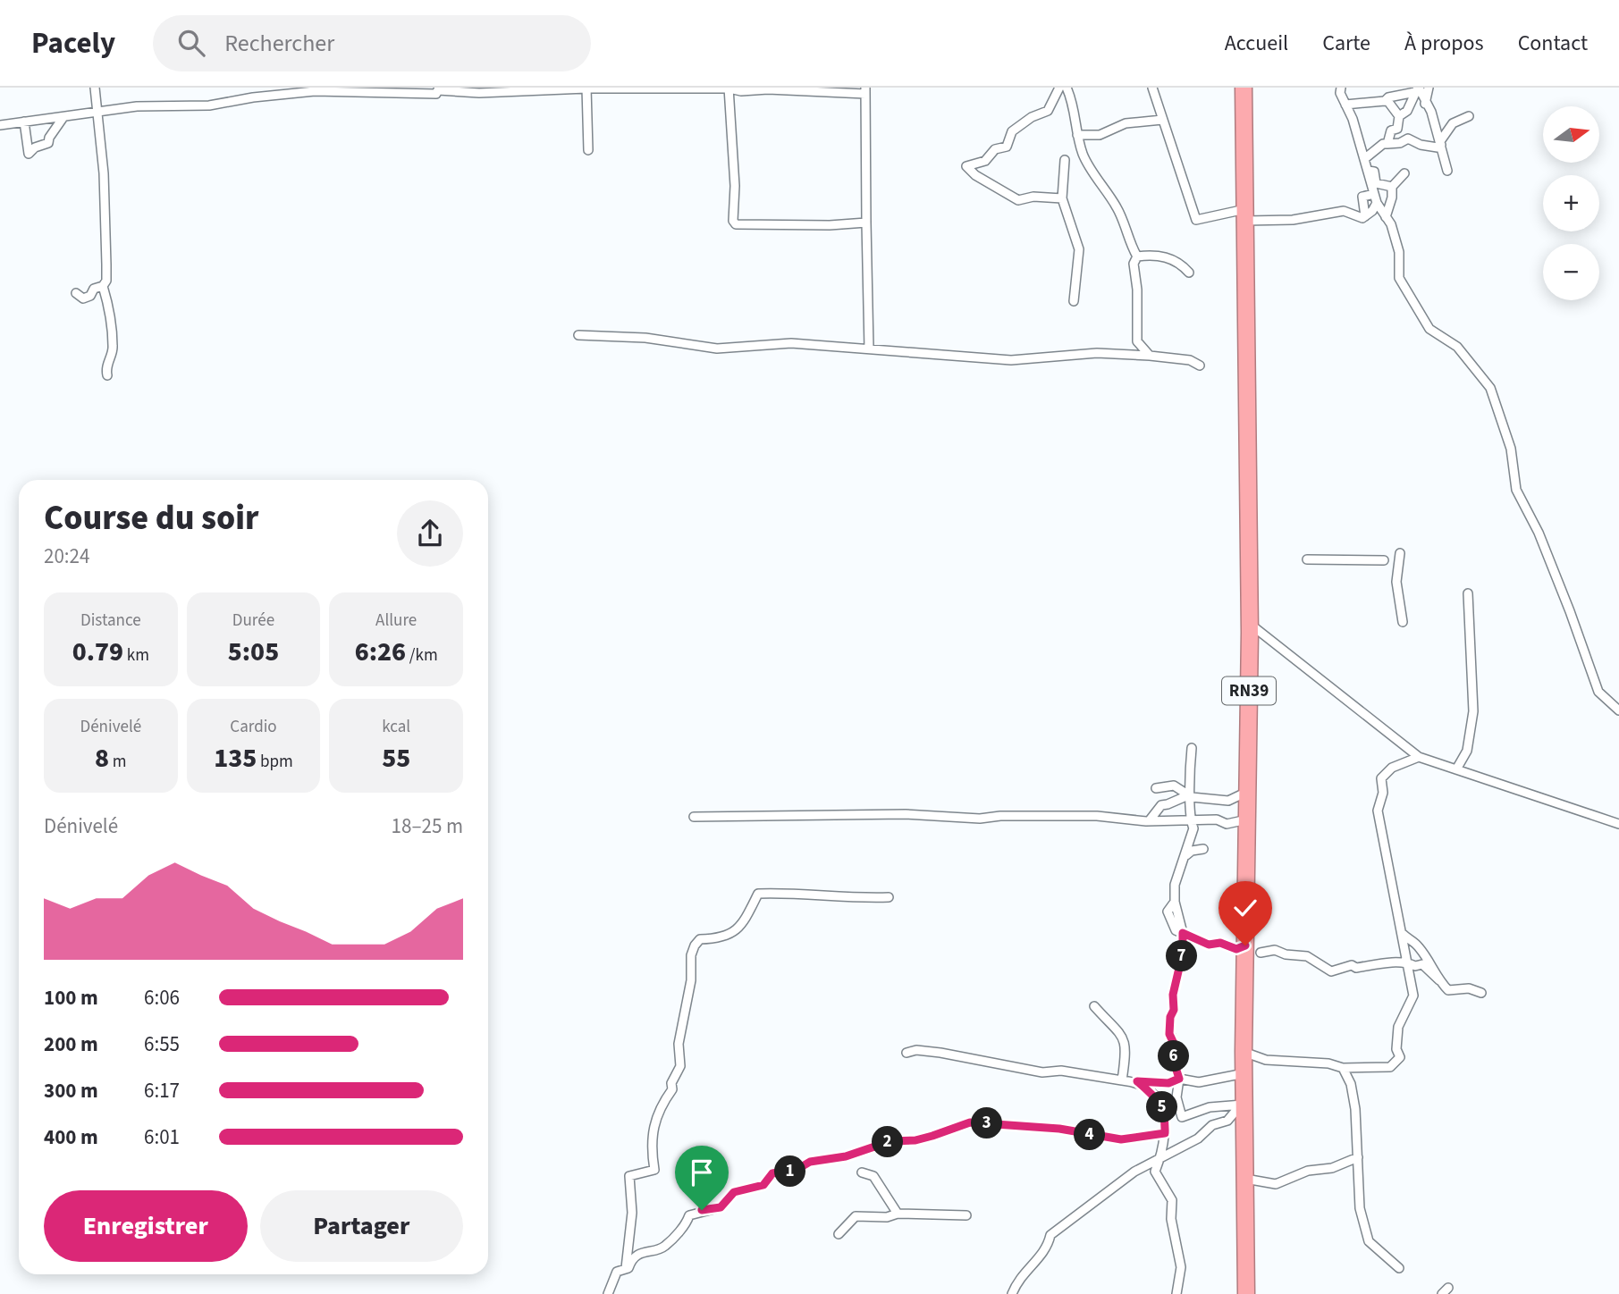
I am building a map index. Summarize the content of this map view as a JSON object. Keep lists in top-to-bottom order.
{
  "streets": {
    "highway": ["RN39"]
  },
  "north": "right",
  "page": {
    "header": "Pacely",
    "search": "Rechercher",
    "nav": [
      "Accueil",
      "Carte",
      "À propos",
      "Contact"
    ],
    "map_buttons": ["+", "−"],
    "heading": ["Course du soir", "20:24"],
    "stats": [
      ["Distance", "0.79 km"],
      ["Durée", "5:05"],
      ["Allure", "6:26 /km"],
      ["Dénivelé", "8 m"],
      ["Cardio", "135 bpm"],
      ["kcal", "55"]
    ],
    "chart": ["Dénivelé", "18–25 m"],
    "pins": [
      "7",
      "6",
      "5",
      "3",
      "4",
      "2",
      "1"
    ],
    "list": [
      {
        "name": "100 m",
        "note": "6:06"
      },
      {
        "name": "200 m",
        "note": "6:55"
      },
      {
        "name": "300 m",
        "note": "6:17"
      },
      {
        "name": "400 m",
        "note": "6:01"
      }
    ],
    "buttons": ["Enregistrer", "Partager"]
  }
}
